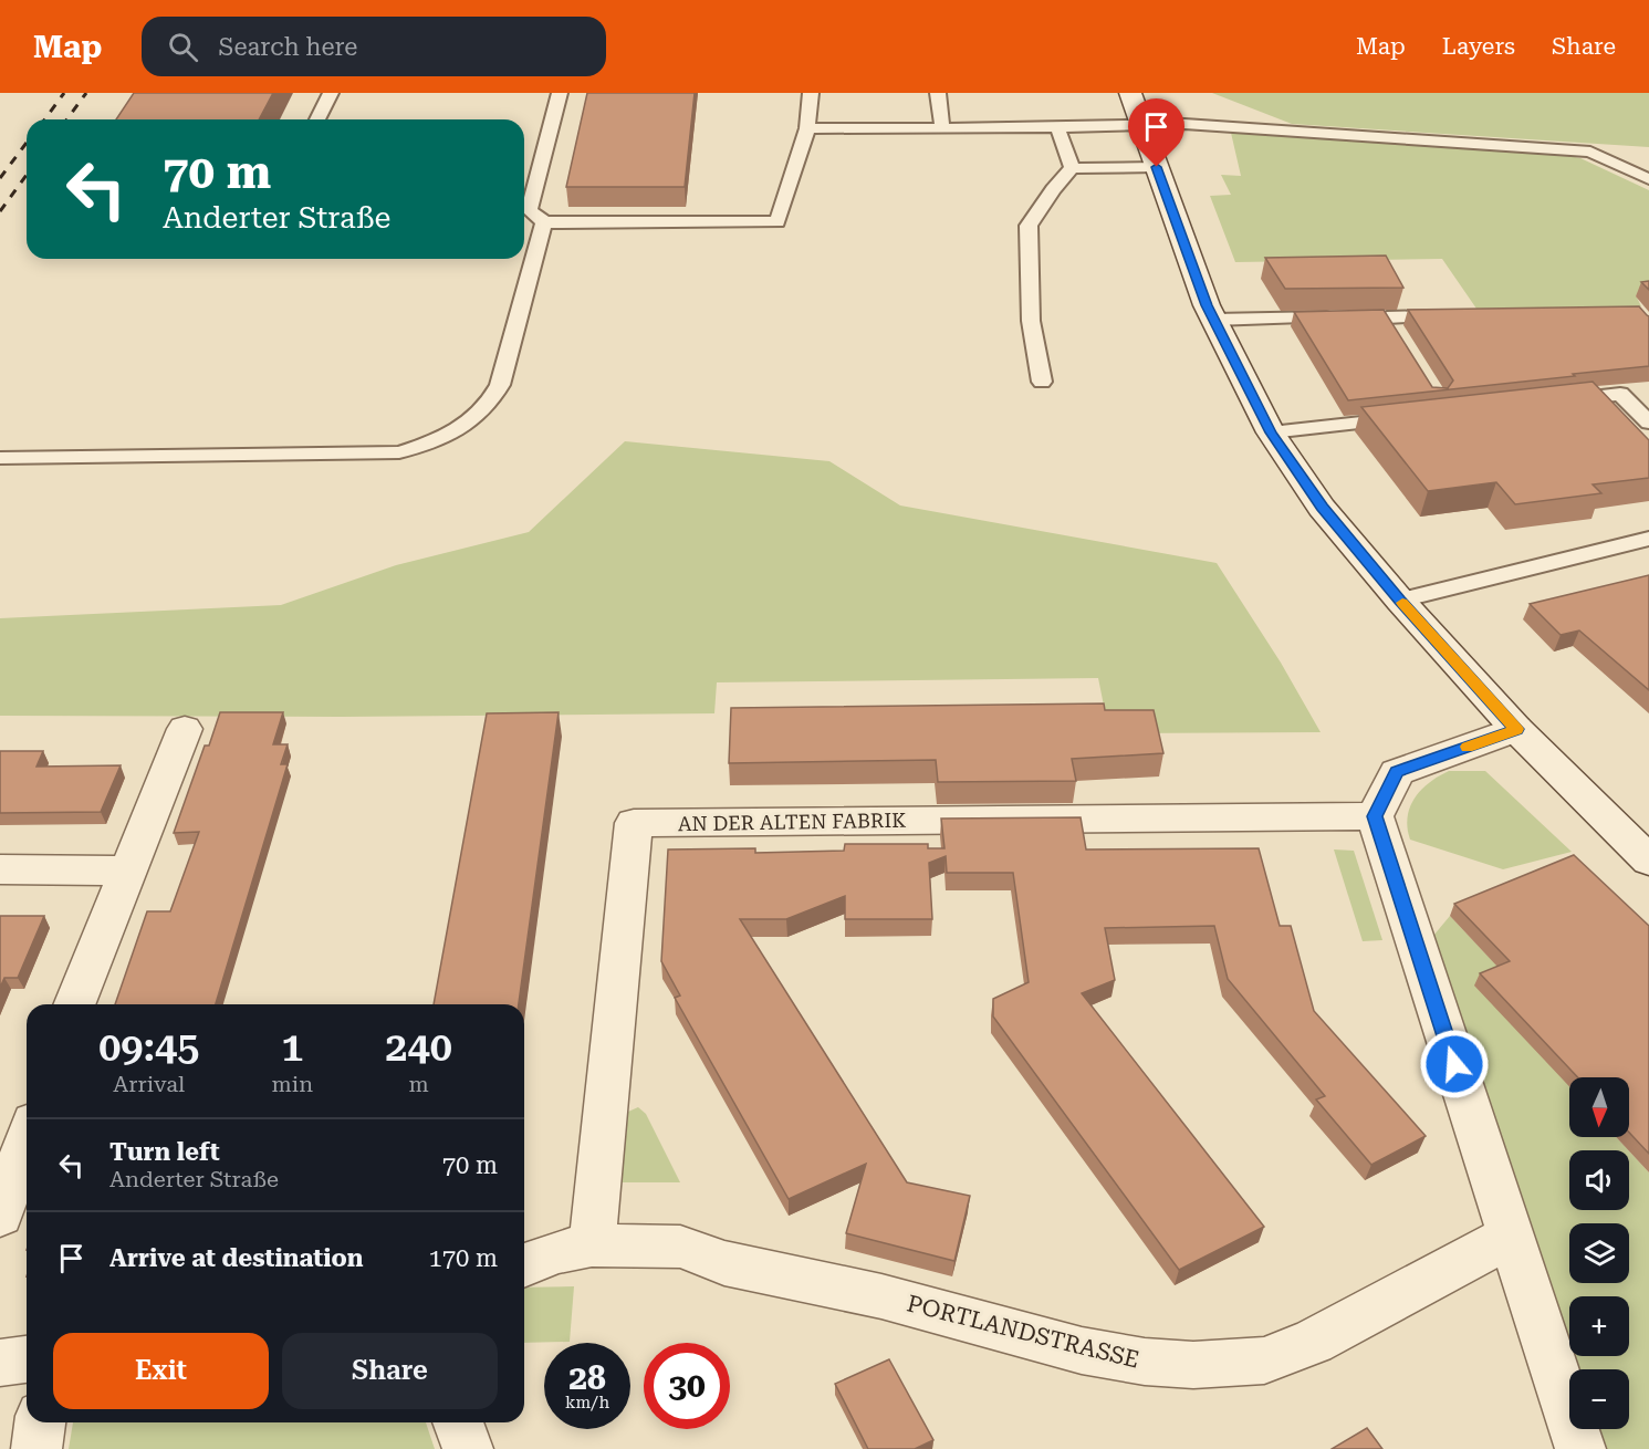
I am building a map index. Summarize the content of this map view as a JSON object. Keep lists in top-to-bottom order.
{
  "streets": {
    "street": ["AN DER ALTEN FABRIK", "PORTLANDSTRASSE"]
  },
  "crossings": [
    ["AN DER ALTEN FABRIK", "PORTLANDSTRASSE"]
  ],
  "north": "bottom",
  "page": {
    "header": "Map",
    "search": "Search here",
    "nav": ["Map", "Layers", "Share"],
    "turn": ["70 m", "Anderter Straße"],
    "eta": [
      "09:45",
      "Arrival",
      "1",
      "min",
      "240",
      "m"
    ],
    "map_buttons": ["+", "−"],
    "list": [
      {
        "name": "Turn left",
        "note": "Anderter Straße",
        "value": "70 m"
      },
      {
        "name": "Arrive at destination",
        "value": "170 m"
      }
    ],
    "buttons": ["Exit", "Share"],
    "speed": "28 km/h",
    "limit": "30"
  }
}
